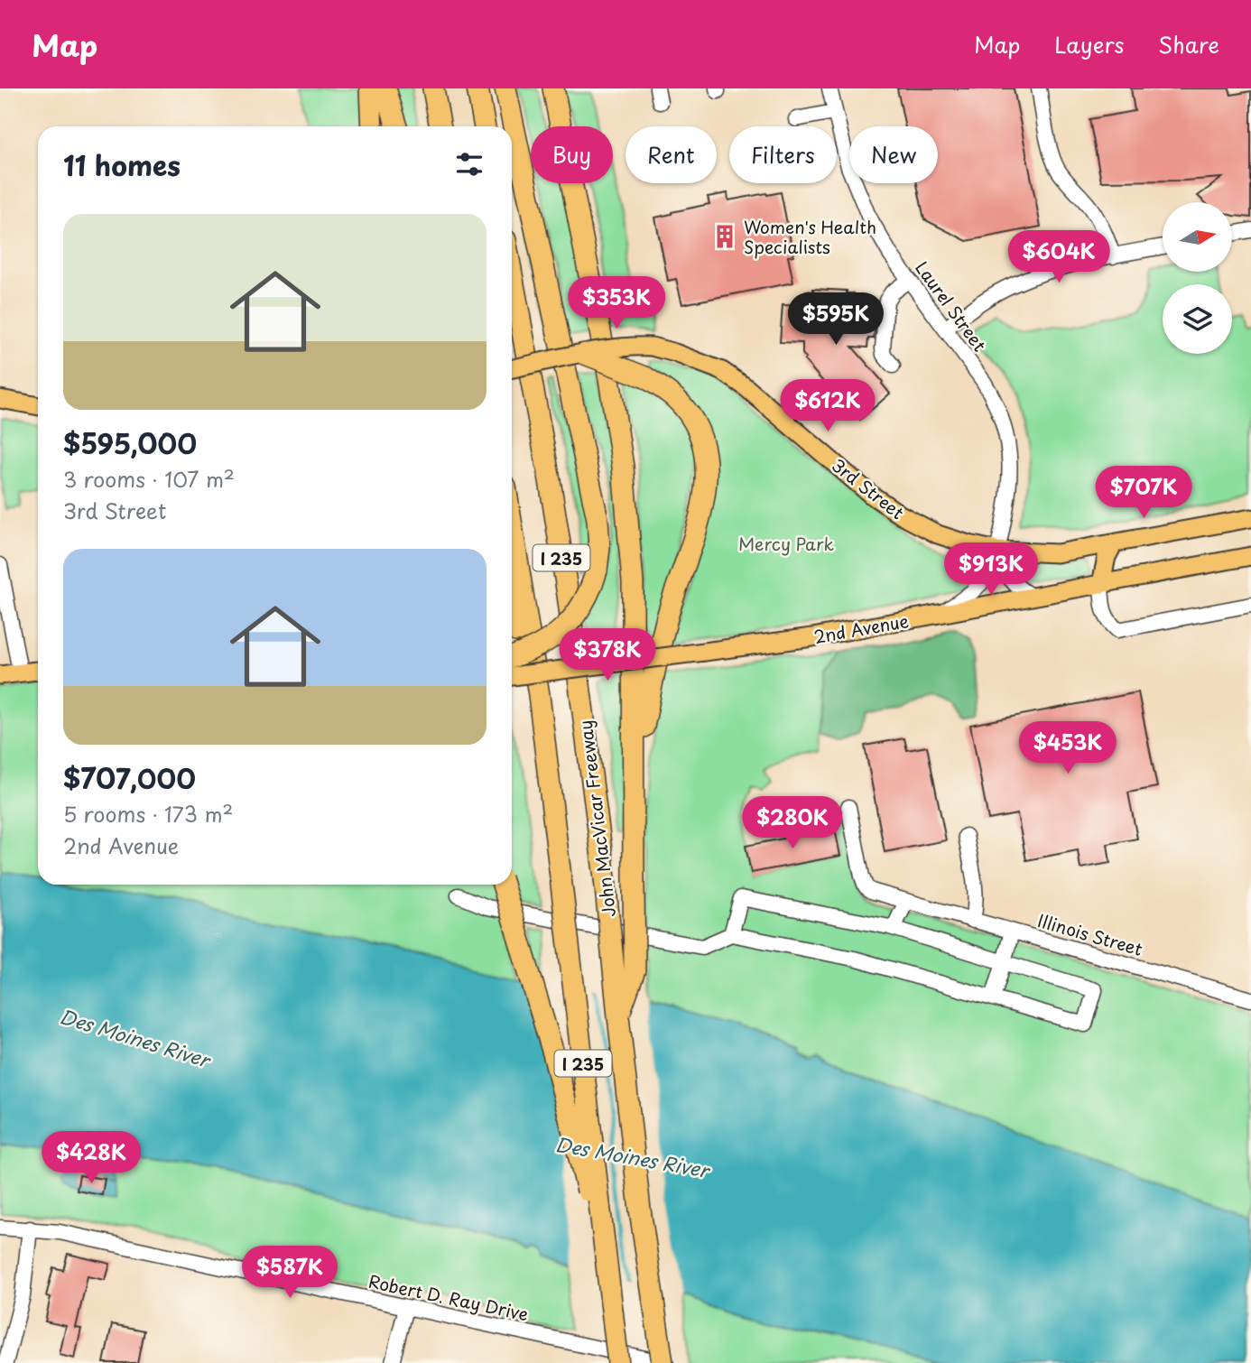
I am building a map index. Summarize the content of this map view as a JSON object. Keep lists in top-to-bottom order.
{
  "streets": {
    "highway": ["I 235", "John MacVicar Freeway"],
    "main road": ["3rd Street", "2nd Avenue"],
    "street": ["Laurel Street", "Illinois Street", "Robert D. Ray Drive"]
  },
  "crossings": [
    ["Laurel Street", "3rd Street"],
    ["Laurel Street", "2nd Avenue"],
    ["John MacVicar Freeway", "Robert D. Ray Drive"]
  ],
  "water": ["Des Moines River"],
  "parks": ["Mercy Park"],
  "places": {
    "building": ["Women's Health Specialists"]
  },
  "north": "right",
  "page": {
    "header": "Map",
    "nav": ["Map", "Layers", "Share"],
    "chip": [
      "Buy",
      "Rent",
      "Filters",
      "New"
    ],
    "heading": "11 homes",
    "list": [
      {
        "name": "$595,000",
        "note": "3 rooms · 107 m² · 3rd Street"
      },
      {
        "name": "$707,000",
        "note": "5 rooms · 173 m² · 2nd Avenue"
      }
    ],
    "price": [
      "$604K",
      "$353K",
      "$595K",
      "$612K",
      "$707K",
      "$913K",
      "$378K",
      "$453K",
      "$280K",
      "$428K",
      "$587K"
    ]
  }
}
